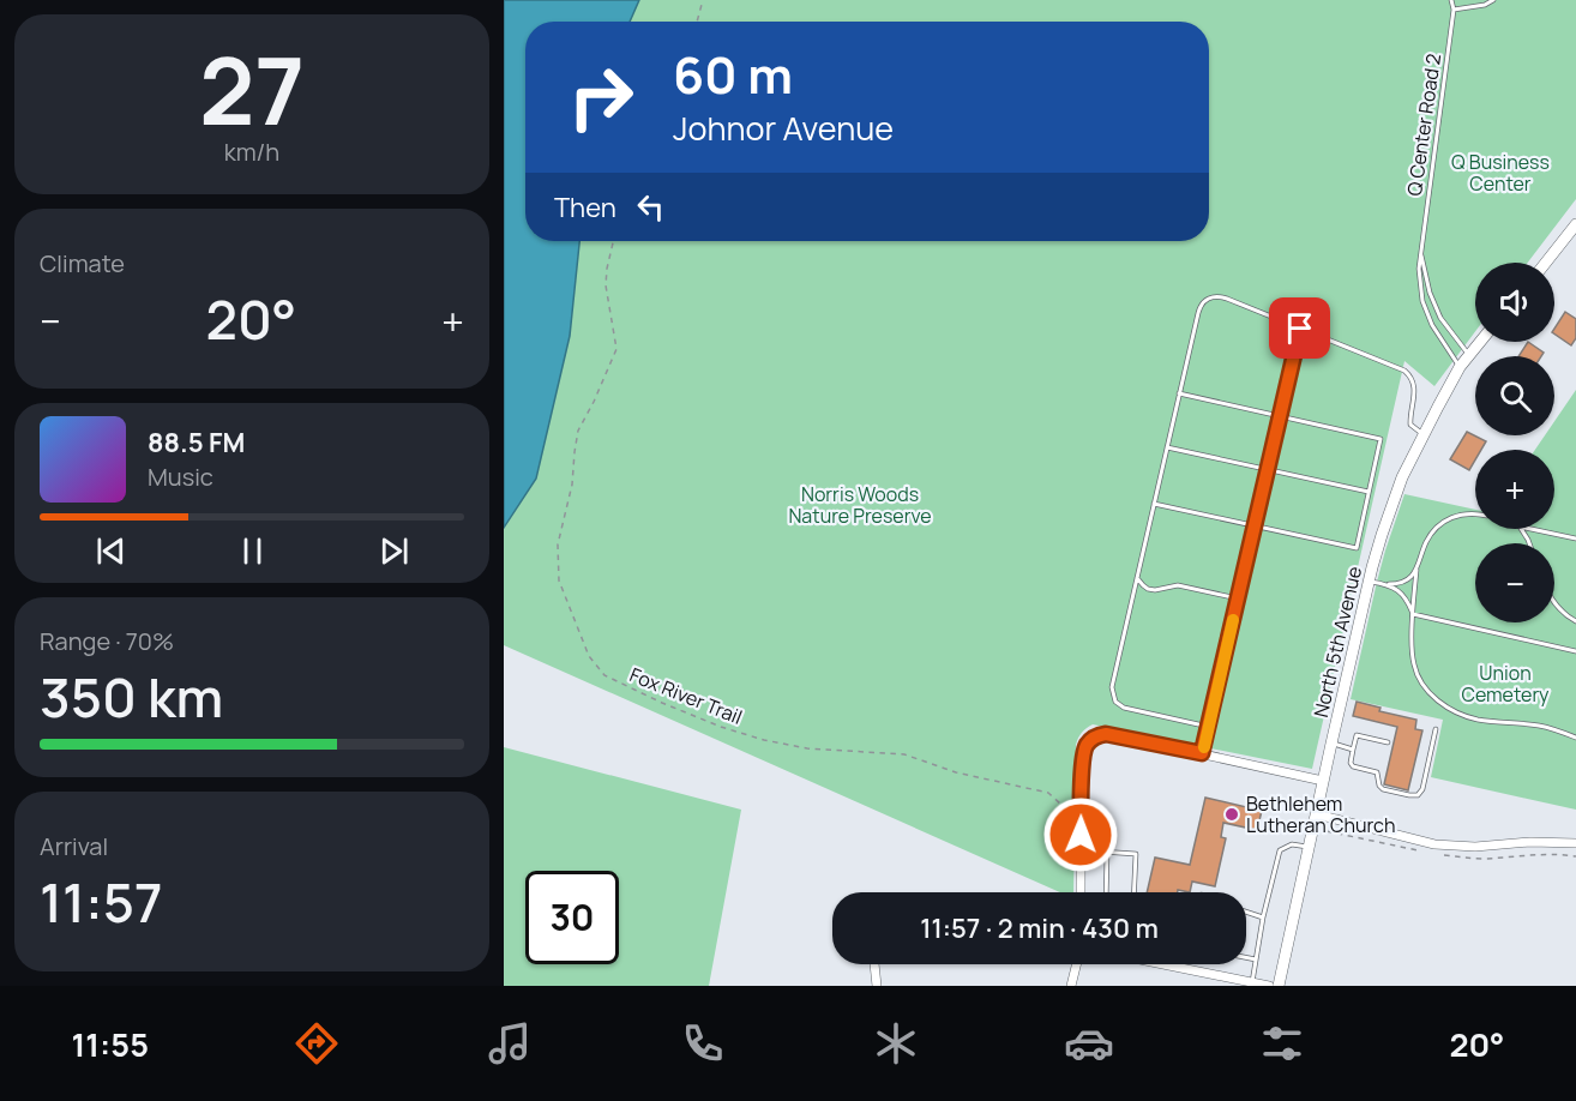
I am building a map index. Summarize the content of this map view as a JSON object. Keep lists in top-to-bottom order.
{
  "streets": {
    "main road": ["North 5th Avenue"],
    "lane": ["Q Center Road 2"],
    "path": ["Fox River Trail"]
  },
  "parks": ["Q Business Center", "Norris Woods Nature Preserve", "Union Cemetery"],
  "places": ["Bethlehem Lutheran Church"],
  "page": {
    "tile": [
      ["27", "km/h"],
      "Climate",
      ["Range · 70%", "350 km"],
      ["Arrival", "11:57"]
    ],
    "turn": ["60 m", "Johnor Avenue"],
    "then": "Then",
    "map_buttons": ["+", "−"],
    "heat": ["−", "20°", "+"],
    "song": ["88.5 FM", "Music"],
    "limit": "30",
    "trip": "11:57 · 2 min · 430 m",
    "tabs": ["11:55", "20°"]
  }
}
